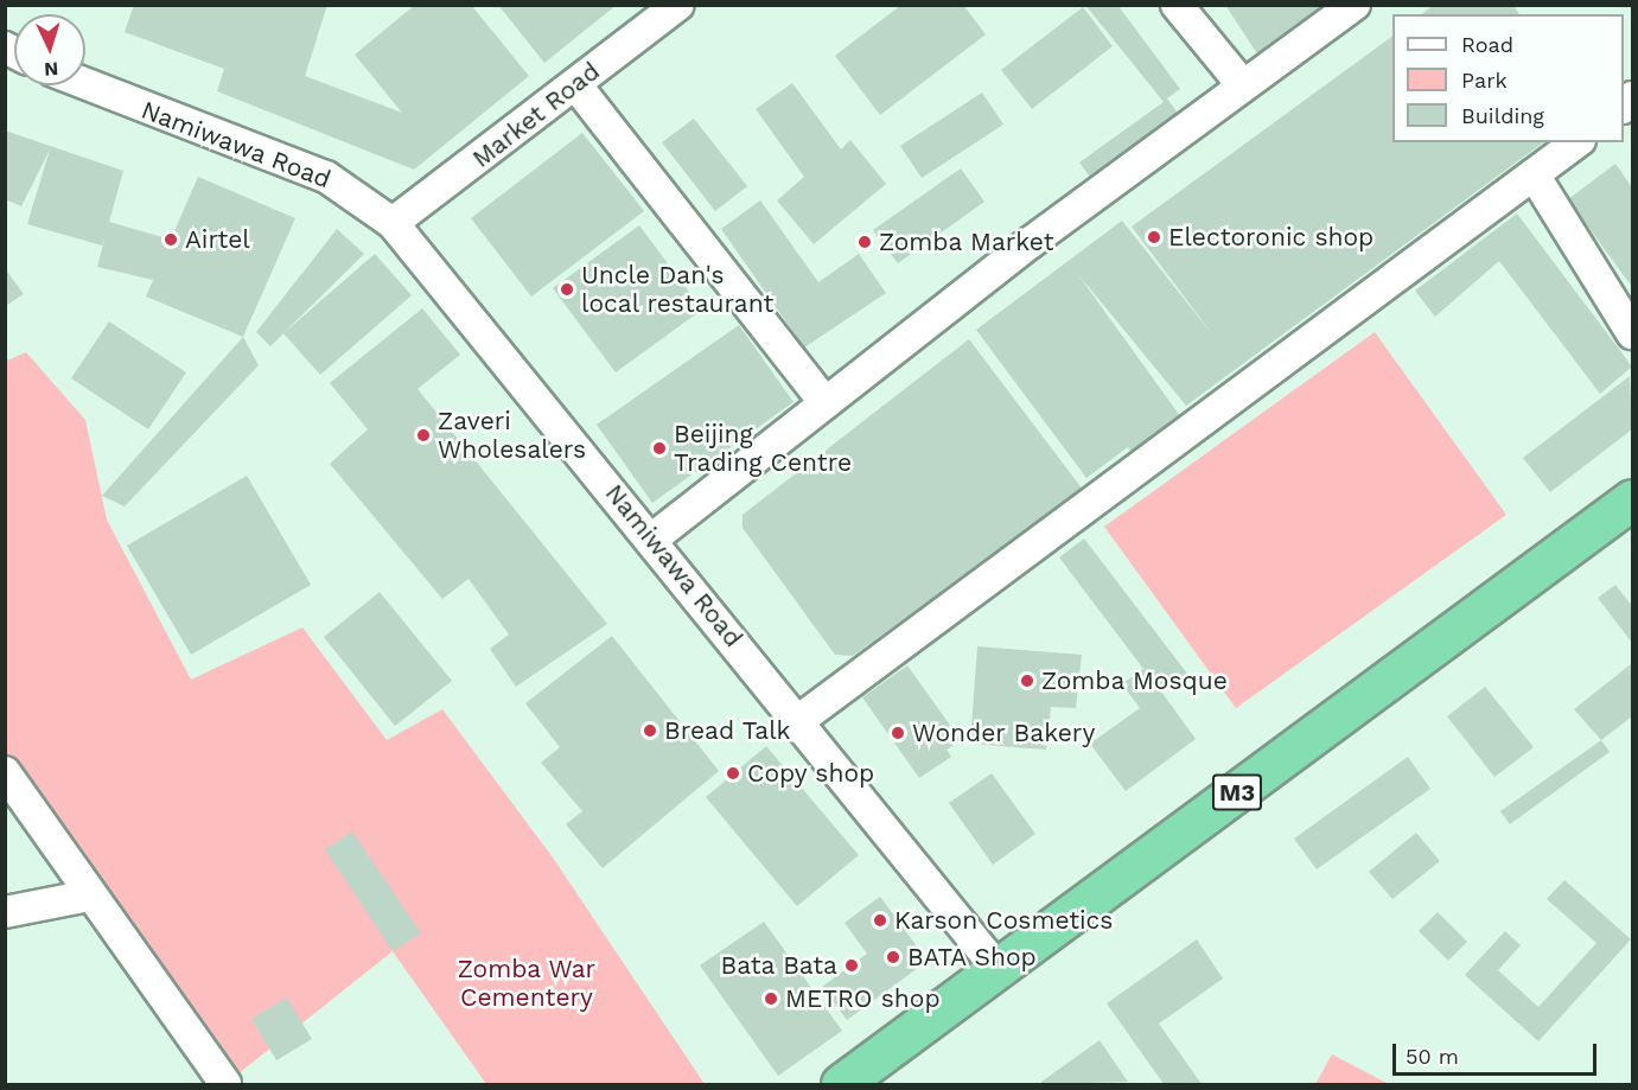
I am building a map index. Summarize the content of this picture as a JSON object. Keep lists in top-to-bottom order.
{
  "streets": {
    "highway": ["M3"],
    "street": ["Market Road", "Namiwawa Road"]
  },
  "crossings": [
    ["Market Road", "Namiwawa Road"],
    ["Namiwawa Road", "M3"]
  ],
  "parks": ["Zomba War Cementery"],
  "places": [
    "Electoronic shop",
    "Airtel",
    "Zomba Market",
    "Uncle Dan's local restaurant",
    "Zaveri Wholesalers",
    "Beijing Trading Centre",
    "Zomba Mosque",
    "Bread Talk",
    "Wonder Bakery",
    "Copy shop",
    "Karson Cosmetics",
    "BATA Shop",
    "Bata Bata",
    "METRO shop"
  ],
  "legend": ["Road", "Park", "Building"],
  "scale_bar": "50 m",
  "north": "bottom"
}
